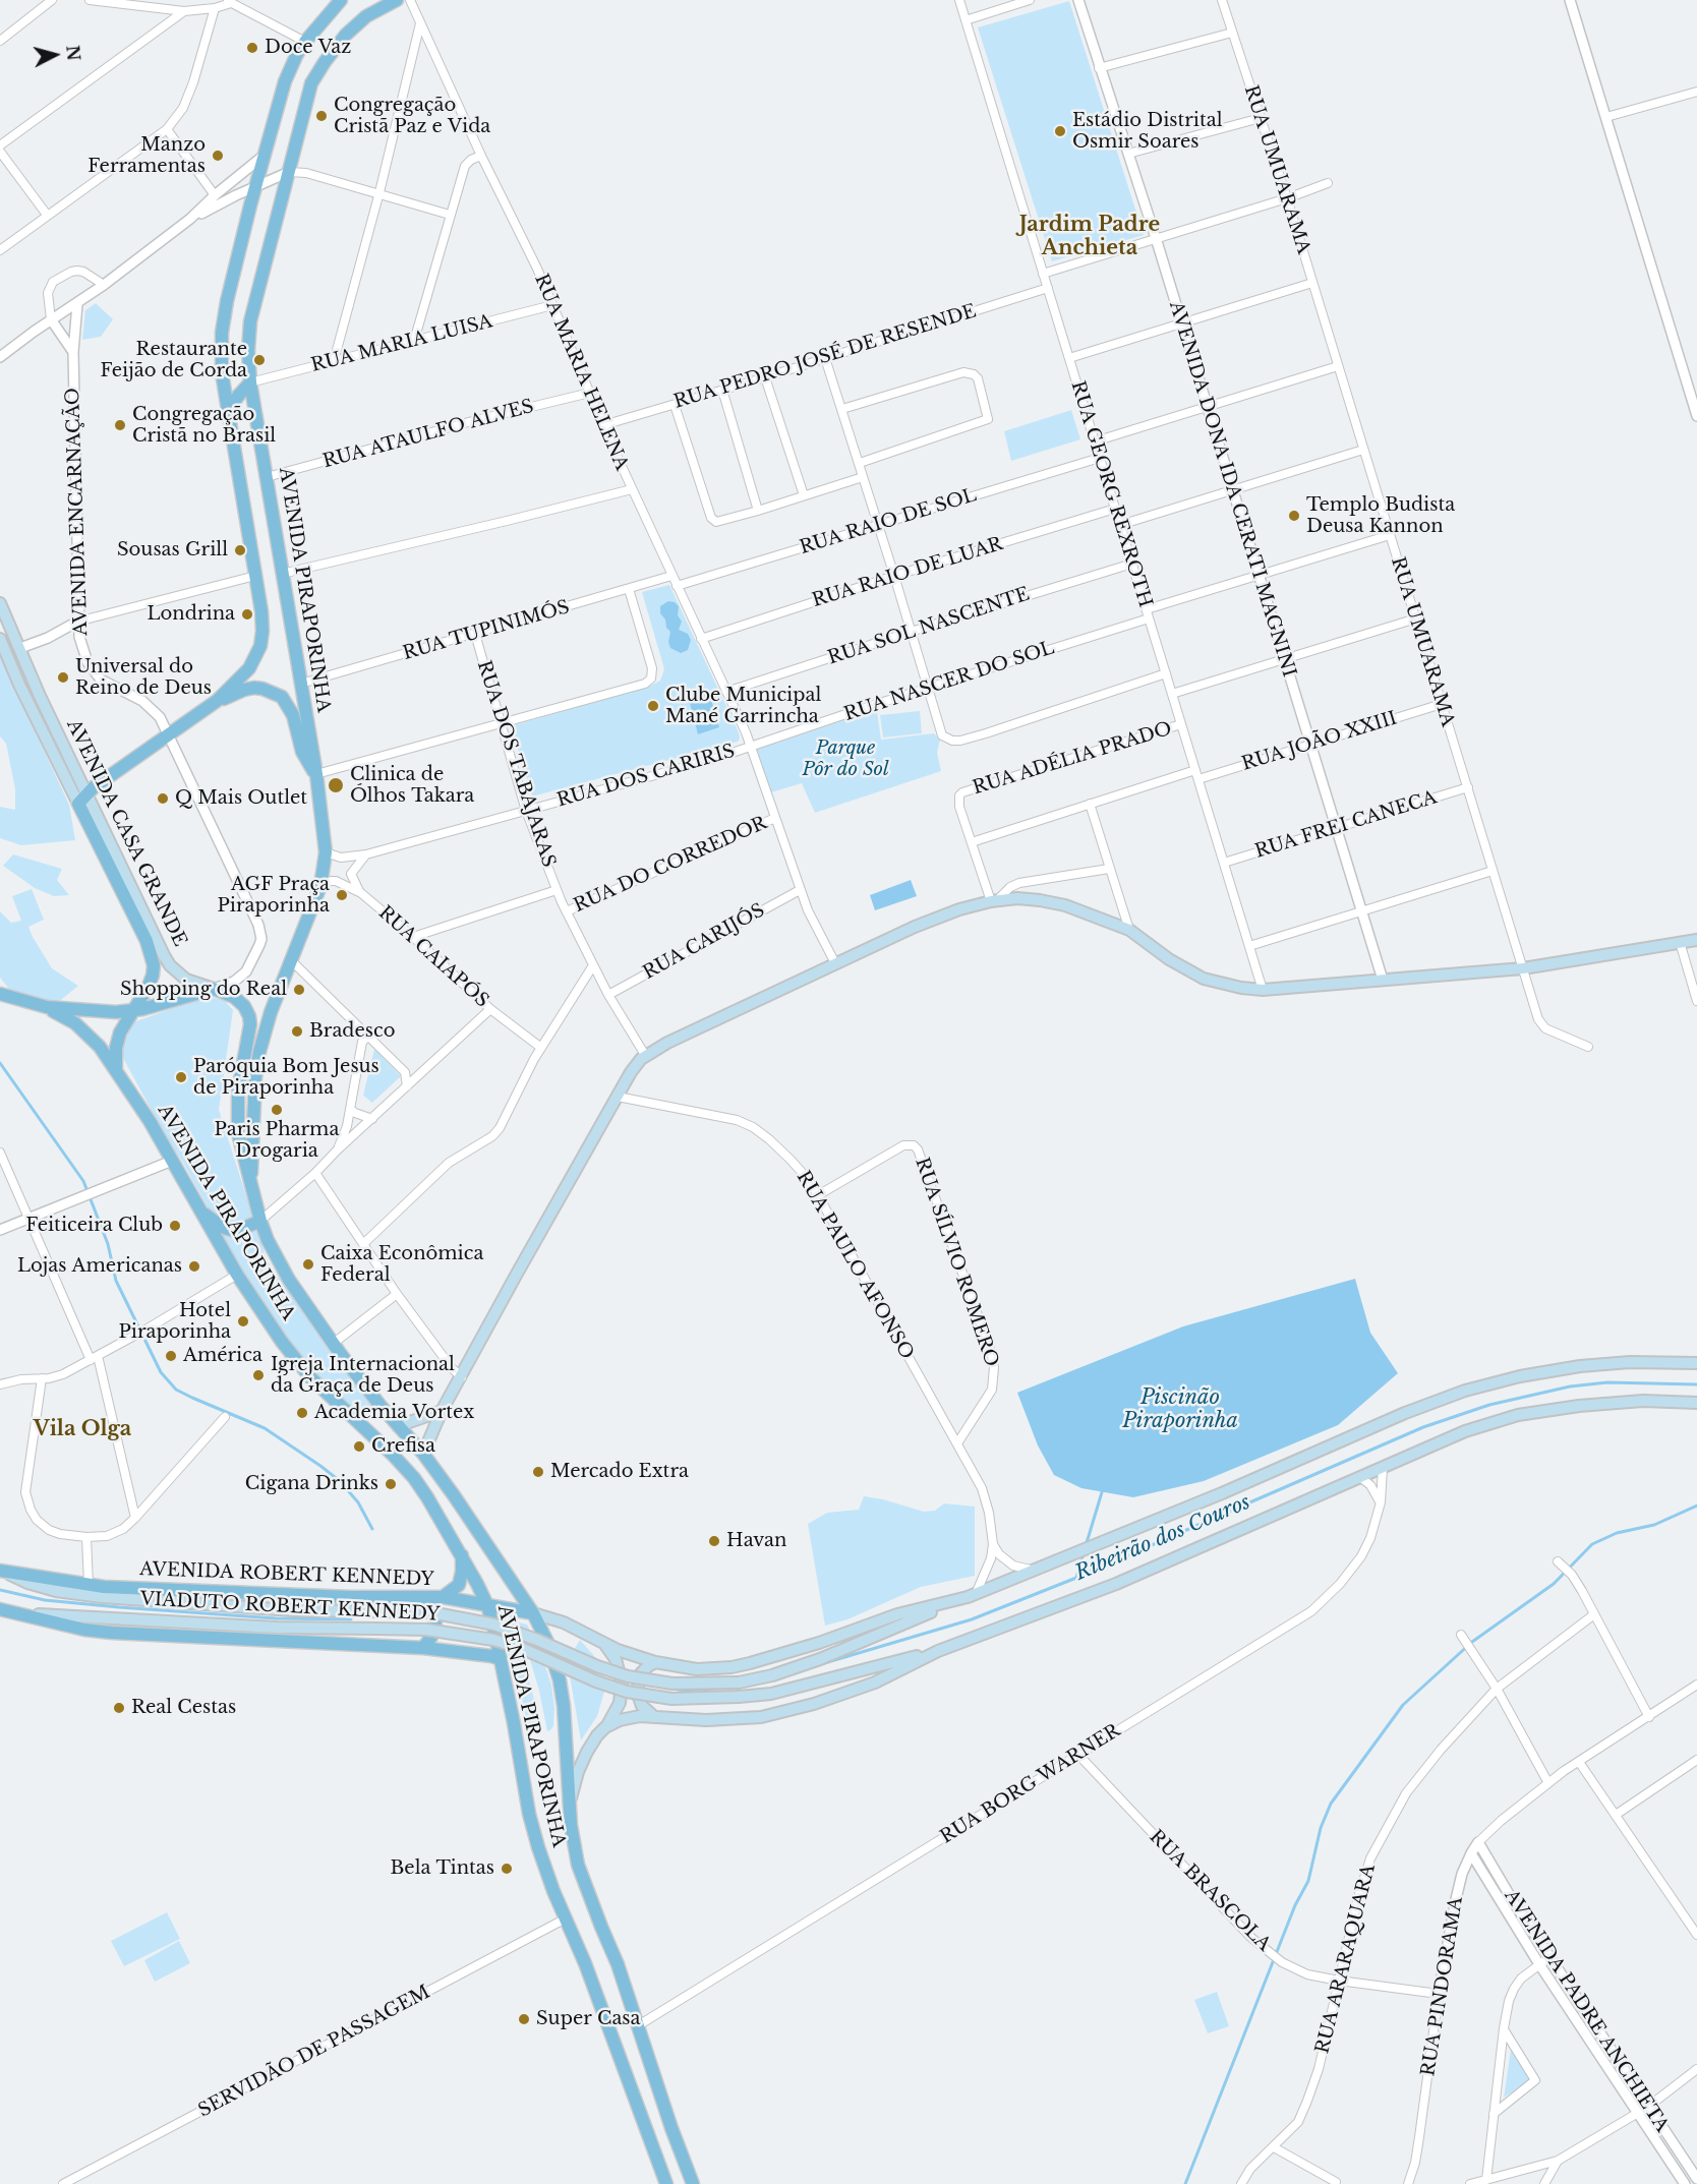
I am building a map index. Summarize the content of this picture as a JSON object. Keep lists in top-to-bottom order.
{
  "streets": {
    "main road": [
      "AVENIDA PIRAPORINHA",
      "AVENIDA CASA GRANDE",
      "AVENIDA ROBERT KENNEDY",
      "VIADUTO ROBERT KENNEDY"
    ],
    "street": [
      "RUA UMUARAMA",
      "RUA MARIA LUISA",
      "RUA PEDRO JOSÉ DE RESENDE",
      "RUA MARIA HELENA",
      "RUA ATAULFO ALVES",
      "AVENIDA DONA IDA CERATI MAGNINI",
      "RUA GEORG REXROTH",
      "AVENIDA ENCARNAÇÃO",
      "RUA RAIO DE SOL",
      "RUA RAIO DE LUAR",
      "RUA SOL NASCENTE",
      "RUA TUPINIMÓS",
      "RUA NASCER DO SOL",
      "RUA JOÃO XXIII",
      "RUA ADÉLIA PRADO",
      "RUA DOS TABAJARAS",
      "RUA DOS CARIRIS",
      "RUA FREI CANECA",
      "RUA DO CORREDOR",
      "RUA CARIJÓS",
      "RUA CAIAPÓS",
      "RUA SÍLVIO ROMERO",
      "RUA PAULO AFONSO",
      "RUA BORG WARNER",
      "RUA BRASCOLA",
      "RUA ARARAQUARA",
      "RUA PINDORAMA",
      "AVENIDA PADRE ANCHIETA",
      "SERVIDÃO DE PASSAGEM"
    ]
  },
  "crossings": [
    ["RUA UMUARAMA", "RUA NASCER DO SOL"],
    ["RUA UMUARAMA", "RUA JOÃO XXIII"],
    ["RUA UMUARAMA", "RUA FREI CANECA"],
    ["RUA MARIA LUISA", "RUA MARIA HELENA"],
    ["RUA MARIA LUISA", "AVENIDA PIRAPORINHA"],
    ["RUA PEDRO JOSÉ DE RESENDE", "RUA MARIA HELENA"],
    ["RUA PEDRO JOSÉ DE RESENDE", "RUA GEORG REXROTH"],
    ["RUA MARIA HELENA", "RUA ATAULFO ALVES"],
    ["RUA MARIA HELENA", "RUA RAIO DE SOL"],
    ["RUA MARIA HELENA", "RUA RAIO DE LUAR"],
    ["RUA MARIA HELENA", "RUA SOL NASCENTE"],
    ["RUA MARIA HELENA", "RUA TUPINIMÓS"],
    ["RUA MARIA HELENA", "RUA NASCER DO SOL"],
    ["RUA MARIA HELENA", "RUA DOS CARIRIS"],
    ["RUA MARIA HELENA", "RUA DO CORREDOR"],
    ["RUA MARIA HELENA", "RUA CARIJÓS"],
    ["RUA ATAULFO ALVES", "AVENIDA PIRAPORINHA"],
    ["AVENIDA DONA IDA CERATI MAGNINI", "RUA NASCER DO SOL"],
    ["AVENIDA DONA IDA CERATI MAGNINI", "RUA JOÃO XXIII"],
    ["AVENIDA DONA IDA CERATI MAGNINI", "RUA FREI CANECA"],
    ["RUA GEORG REXROTH", "RUA RAIO DE SOL"],
    ["RUA GEORG REXROTH", "RUA RAIO DE LUAR"],
    ["RUA GEORG REXROTH", "RUA SOL NASCENTE"],
    ["RUA GEORG REXROTH", "RUA NASCER DO SOL"],
    ["RUA GEORG REXROTH", "RUA JOÃO XXIII"],
    ["RUA GEORG REXROTH", "RUA ADÉLIA PRADO"],
    ["RUA GEORG REXROTH", "RUA FREI CANECA"],
    ["AVENIDA ENCARNAÇÃO", "AVENIDA PIRAPORINHA"],
    ["AVENIDA ENCARNAÇÃO", "AVENIDA CASA GRANDE"],
    ["AVENIDA PIRAPORINHA", "RUA TUPINIMÓS"],
    ["AVENIDA PIRAPORINHA", "RUA DOS CARIRIS"],
    ["AVENIDA PIRAPORINHA", "AVENIDA CASA GRANDE"],
    ["AVENIDA PIRAPORINHA", "RUA CAIAPÓS"],
    ["AVENIDA PIRAPORINHA", "AVENIDA ROBERT KENNEDY"],
    ["AVENIDA PIRAPORINHA", "RUA BORG WARNER"],
    ["AVENIDA PIRAPORINHA", "SERVIDÃO DE PASSAGEM"],
    ["RUA TUPINIMÓS", "RUA DOS TABAJARAS"],
    ["RUA NASCER DO SOL", "RUA DOS CARIRIS"],
    ["RUA JOÃO XXIII", "RUA ADÉLIA PRADO"],
    ["RUA DOS TABAJARAS", "RUA DOS CARIRIS"],
    ["RUA DOS TABAJARAS", "RUA DO CORREDOR"],
    ["RUA DOS TABAJARAS", "RUA CARIJÓS"],
    ["RUA SÍLVIO ROMERO", "RUA PAULO AFONSO"],
    ["AVENIDA ROBERT KENNEDY", "VIADUTO ROBERT KENNEDY"],
    ["RUA BORG WARNER", "RUA BRASCOLA"],
    ["RUA BRASCOLA", "RUA ARARAQUARA"],
    ["RUA BRASCOLA", "RUA PINDORAMA"],
    ["RUA PINDORAMA", "AVENIDA PADRE ANCHIETA"]
  ],
  "districts": ["Jardim Padre Anchieta", "Vila Olga"],
  "water": ["Piscinão Piraporinha", "Ribeirão dos Couros"],
  "parks": ["Parque Pôr do Sol"],
  "places": [
    "Doce Vaz",
    "Congregação Cristã Paz e Vida",
    "Estádio Distrital Osmir Soares",
    "Manzo Ferramentas",
    "Restaurante Feijão de Corda",
    "Congregação Cristã no Brasil",
    "Templo Budista Deusa Kannon",
    "Sousas Grill",
    "Londrina",
    "Universal do Reino de Deus",
    "Clube Municipal Mané Garrincha",
    "Clinica de Ólhos Takara",
    "Q Mais Outlet",
    "AGF Praça Piraporinha",
    "Shopping do Real",
    "Bradesco",
    "Paróquia Bom Jesus de Piraporinha",
    "Paris Pharma Drogaria",
    "Feiticeira Club",
    "Caixa Econômica Federal",
    "Lojas Americanas",
    "Hotel Piraporinha",
    "América",
    "Igreja Internacional da Graça de Deus",
    "Academia Vortex",
    "Crefisa",
    "Mercado Extra",
    "Cigana Drinks",
    "Havan",
    "Real Cestas",
    "Bela Tintas",
    "Super Casa"
  ],
  "north": "right"
}
